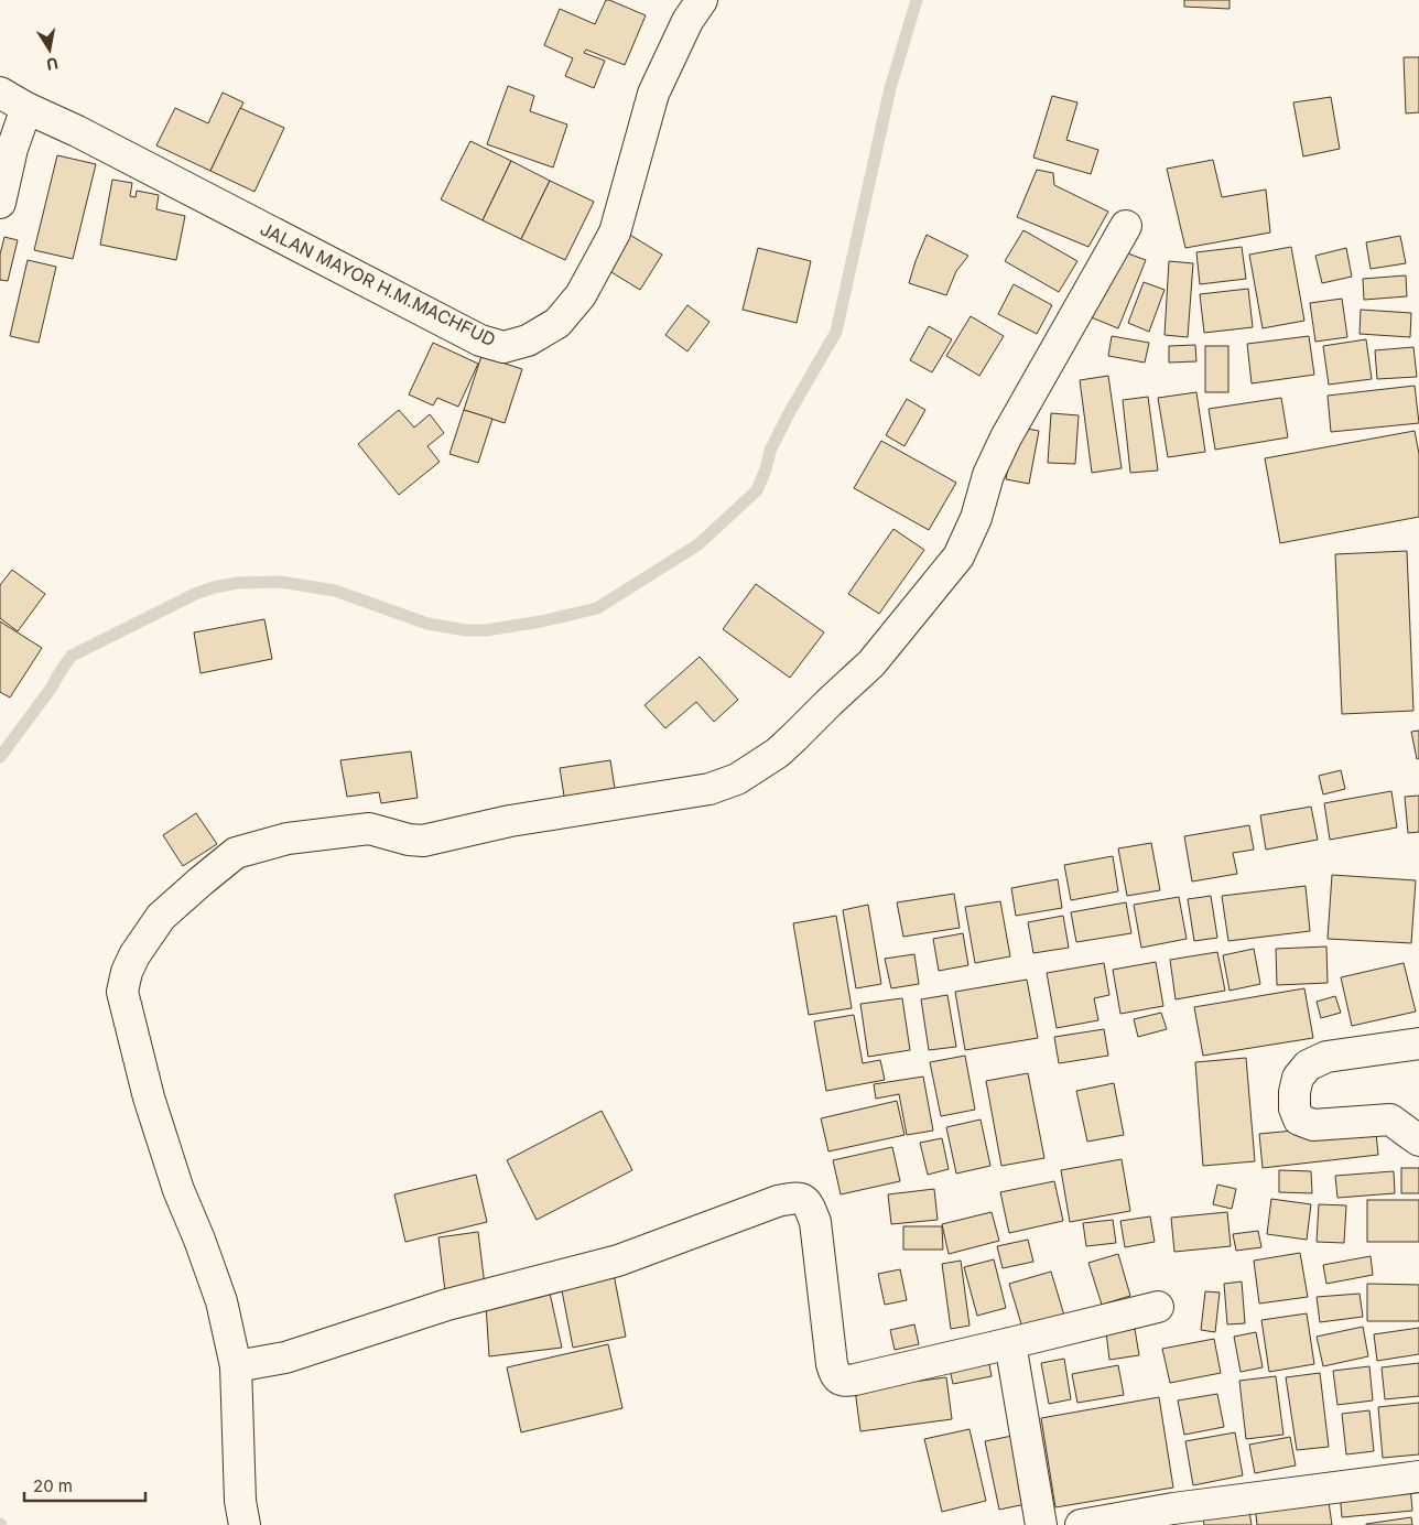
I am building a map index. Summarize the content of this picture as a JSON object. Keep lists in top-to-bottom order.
{
  "streets": {
    "street": ["JALAN MAYOR H.M.MACHFUD"]
  },
  "scale_bar": "20 m",
  "north": "bottom"
}
